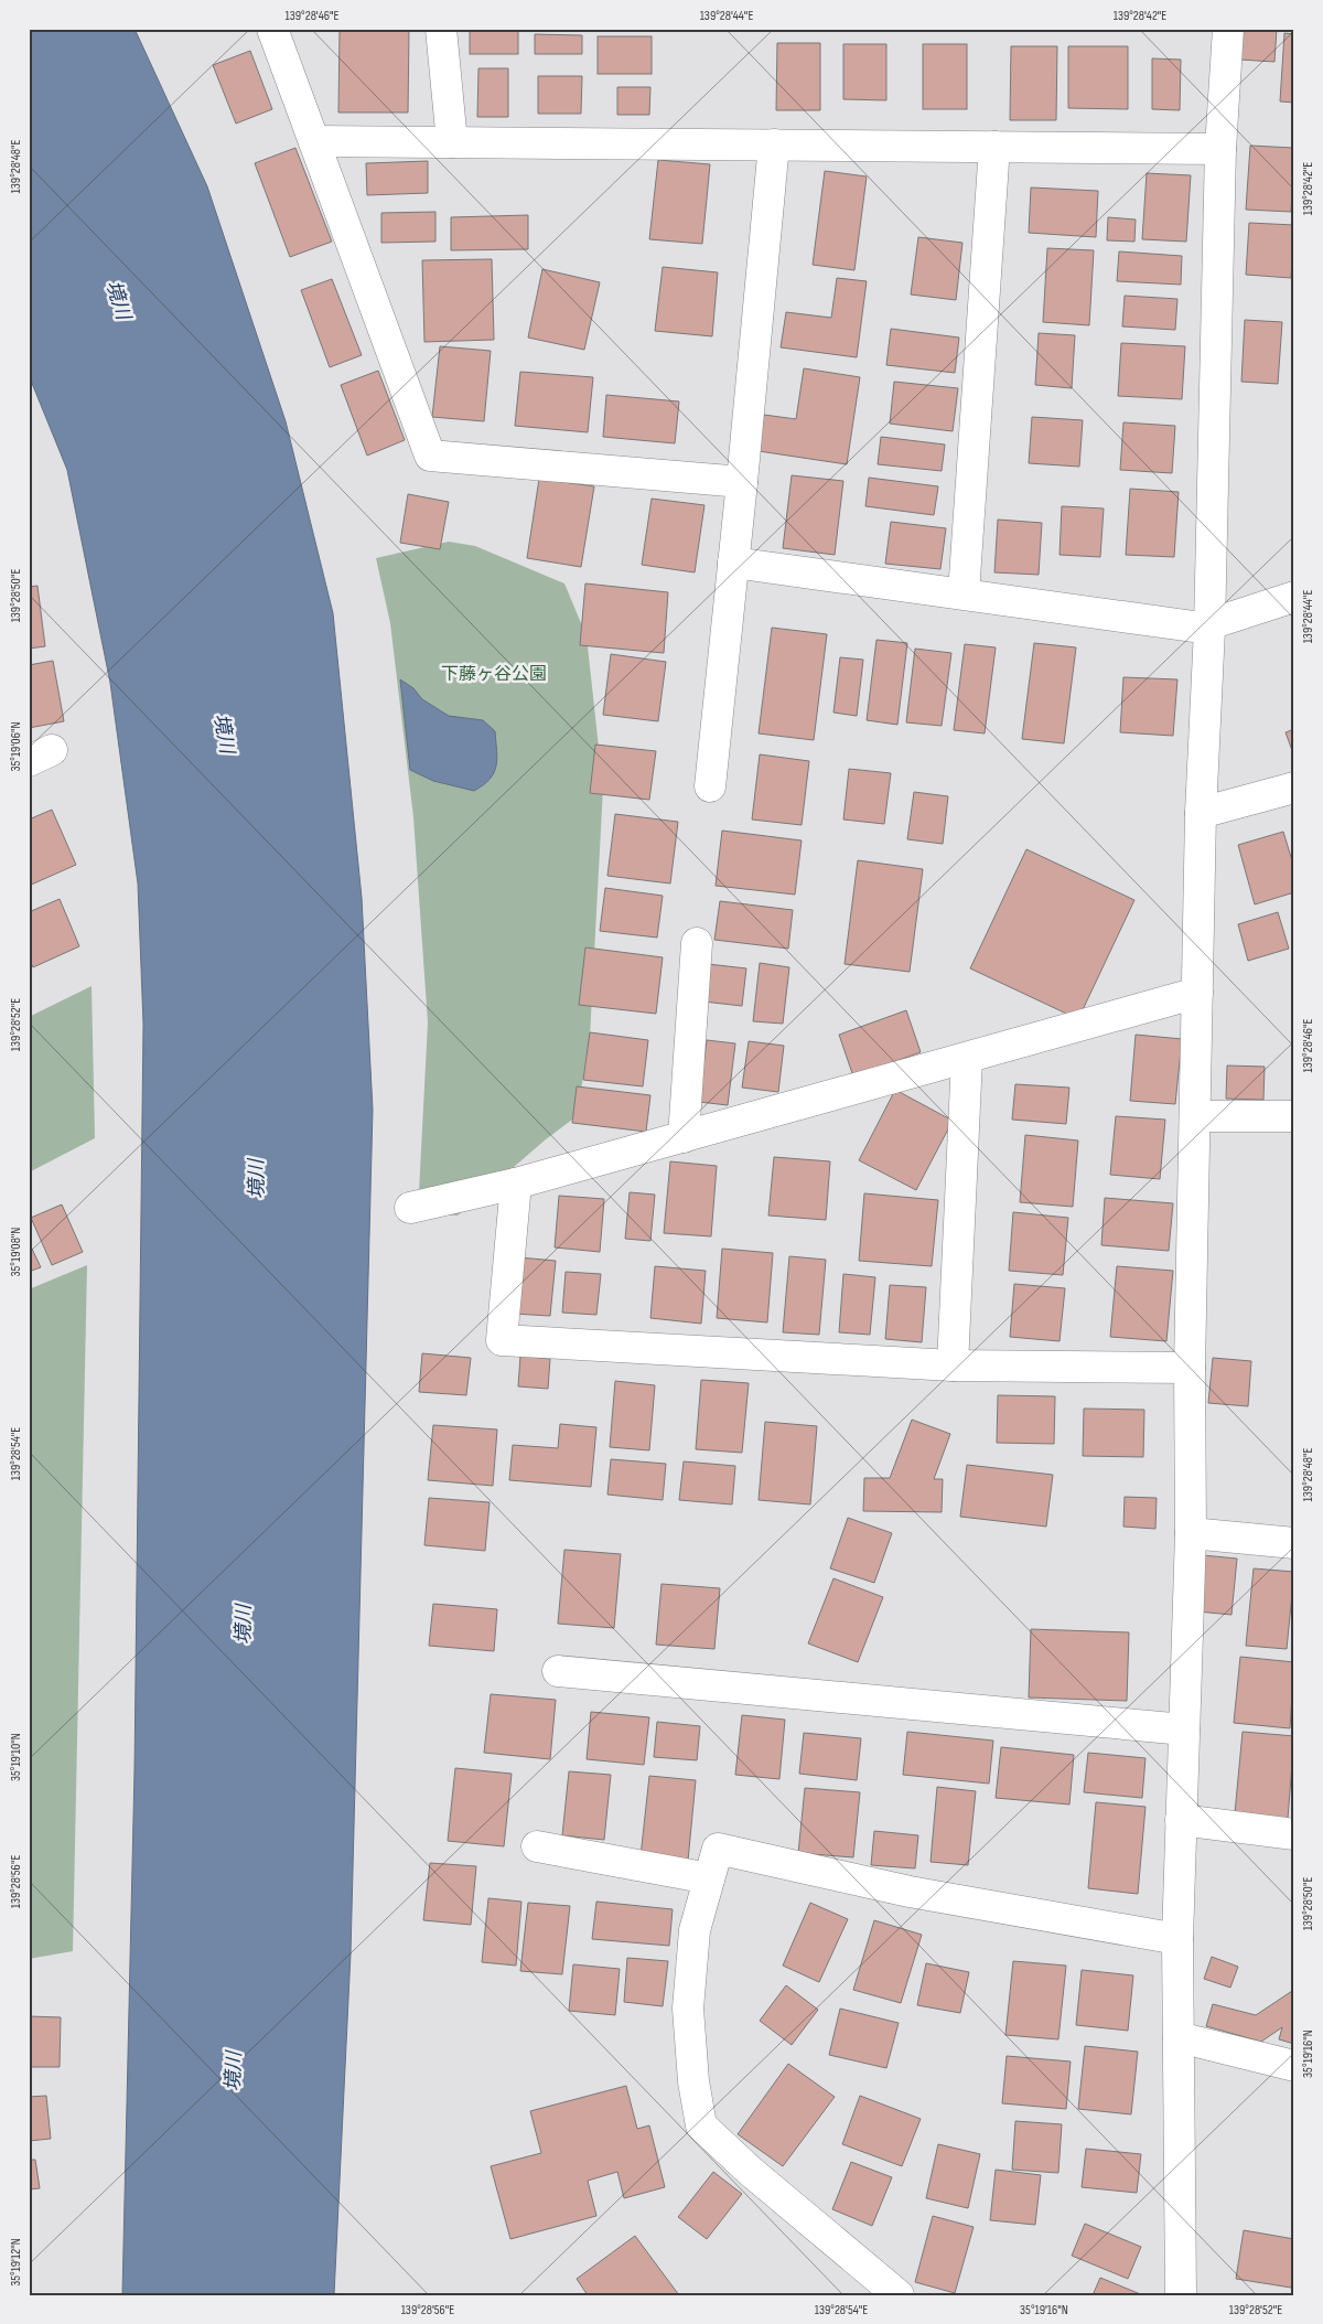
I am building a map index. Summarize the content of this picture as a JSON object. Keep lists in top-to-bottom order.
{
  "water": ["境川"],
  "parks": ["下藤ヶ谷公園"],
  "coordinates": [
    "139°28'46\"E",
    "139°28'44\"E",
    "139°28'42\"E",
    "139°28'48\"E",
    "139°28'50\"E",
    "35°19'06\"N",
    "139°28'52\"E",
    "35°19'08\"N",
    "139°28'54\"E",
    "35°19'10\"N",
    "139°28'56\"E",
    "35°19'16\"N",
    "35°19'12\"N"
  ]
}
